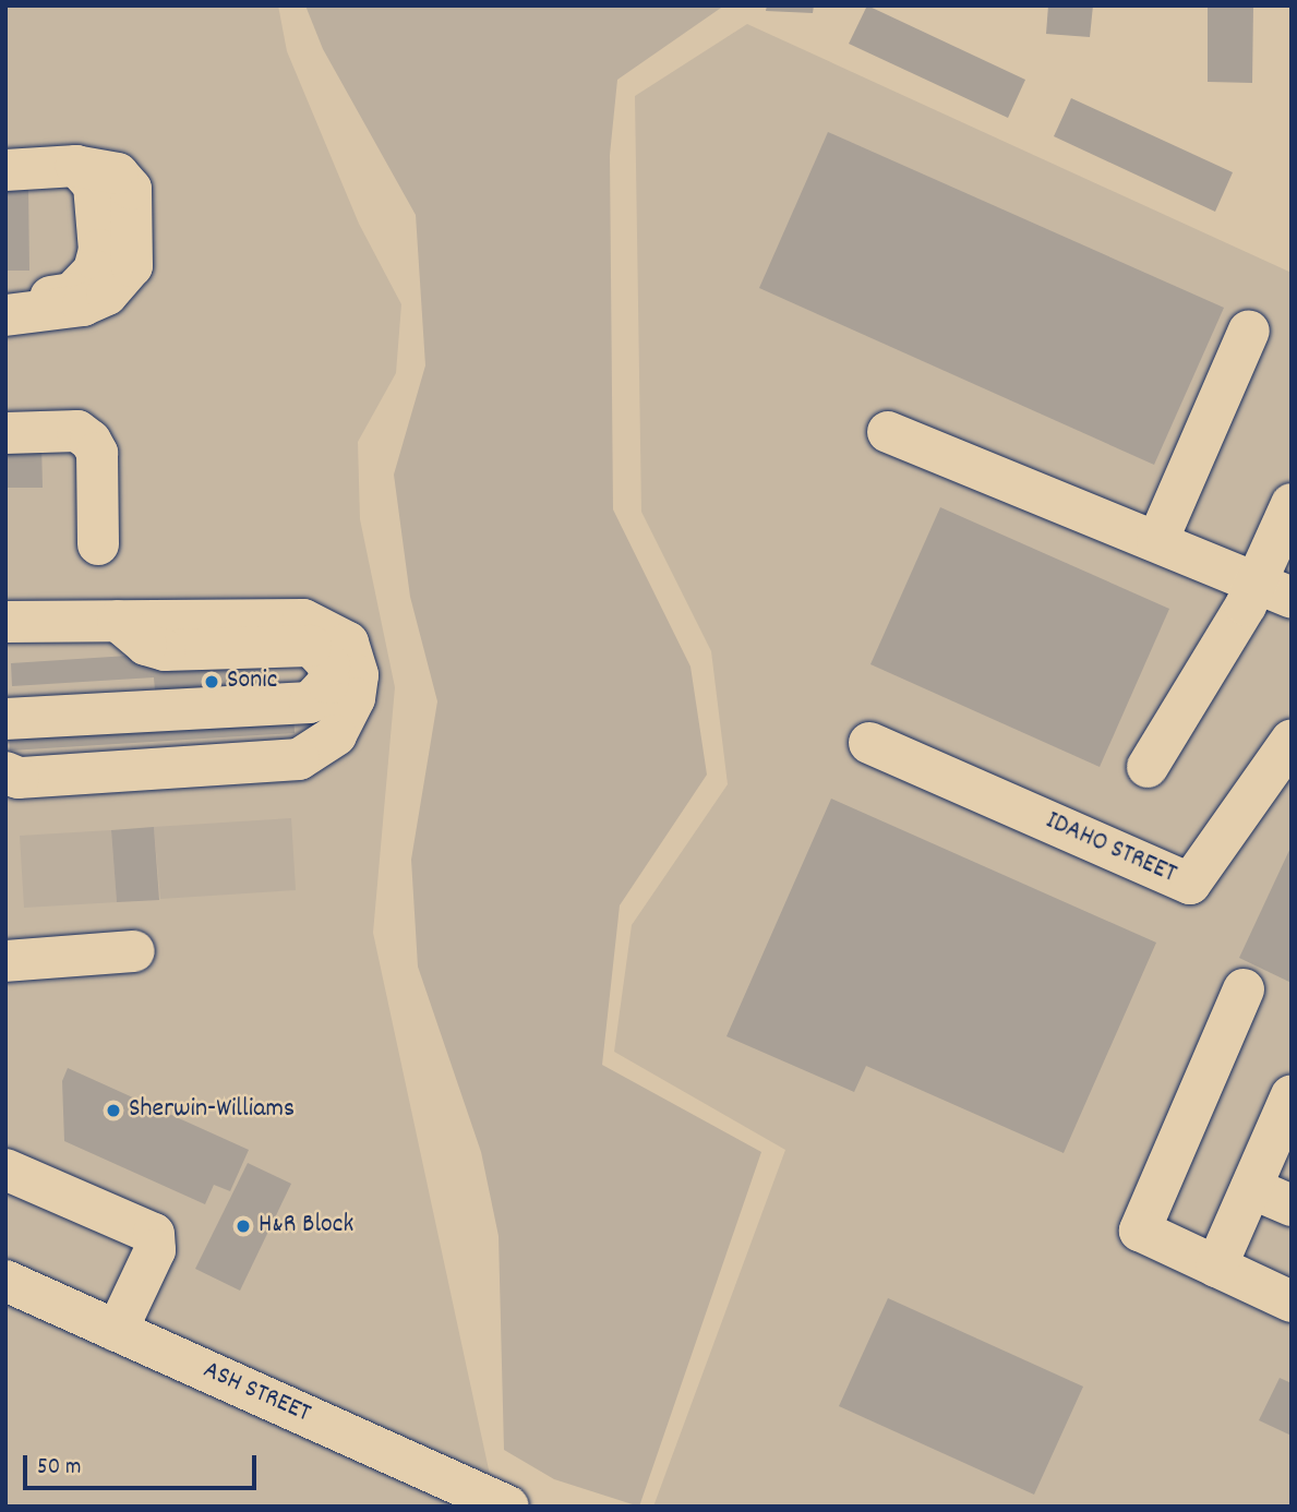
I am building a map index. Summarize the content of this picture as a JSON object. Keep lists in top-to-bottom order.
{
  "streets": {
    "street": ["IDAHO STREET", "ASH STREET"]
  },
  "places": ["Sonic", "Sherwin-Williams", "H&R Block"],
  "scale_bar": "50 m"
}
